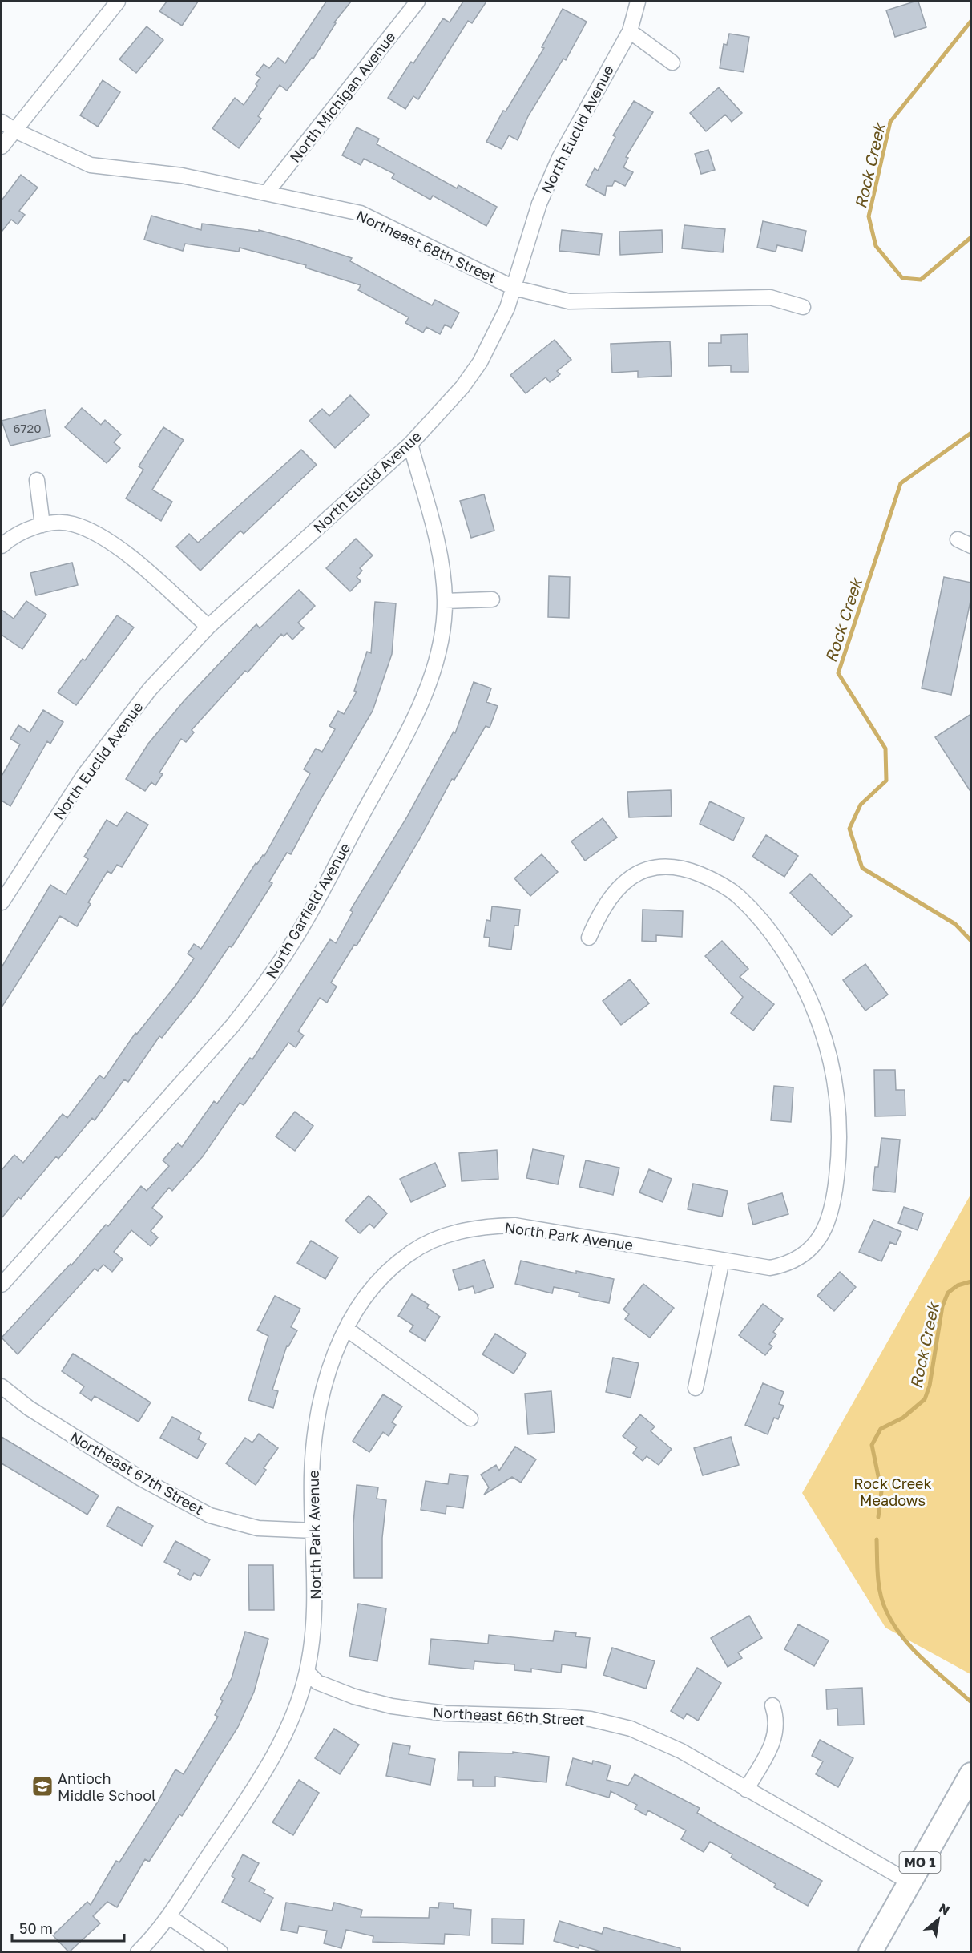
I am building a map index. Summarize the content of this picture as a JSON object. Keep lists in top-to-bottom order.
{
  "streets": {
    "main road": ["MO 1"],
    "street": [
      "North Michigan Avenue",
      "North Euclid Avenue",
      "Northeast 68th Street",
      "North Garfield Avenue",
      "North Park Avenue",
      "Northeast 67th Street",
      "Northeast 66th Street"
    ]
  },
  "crossings": [
    ["North Michigan Avenue", "Northeast 68th Street"],
    ["North Euclid Avenue", "Northeast 68th Street"],
    ["North Euclid Avenue", "North Garfield Avenue"],
    ["North Park Avenue", "Northeast 67th Street"],
    ["North Park Avenue", "Northeast 66th Street"],
    ["Northeast 66th Street", "MO 1"]
  ],
  "water": ["Rock Creek"],
  "parks": ["Rock Creek Meadows"],
  "places": {
    "school or university": ["Antioch Middle School"]
  },
  "house_numbers": ["6720"],
  "scale_bar": "50 m",
  "north": "top right"
}
